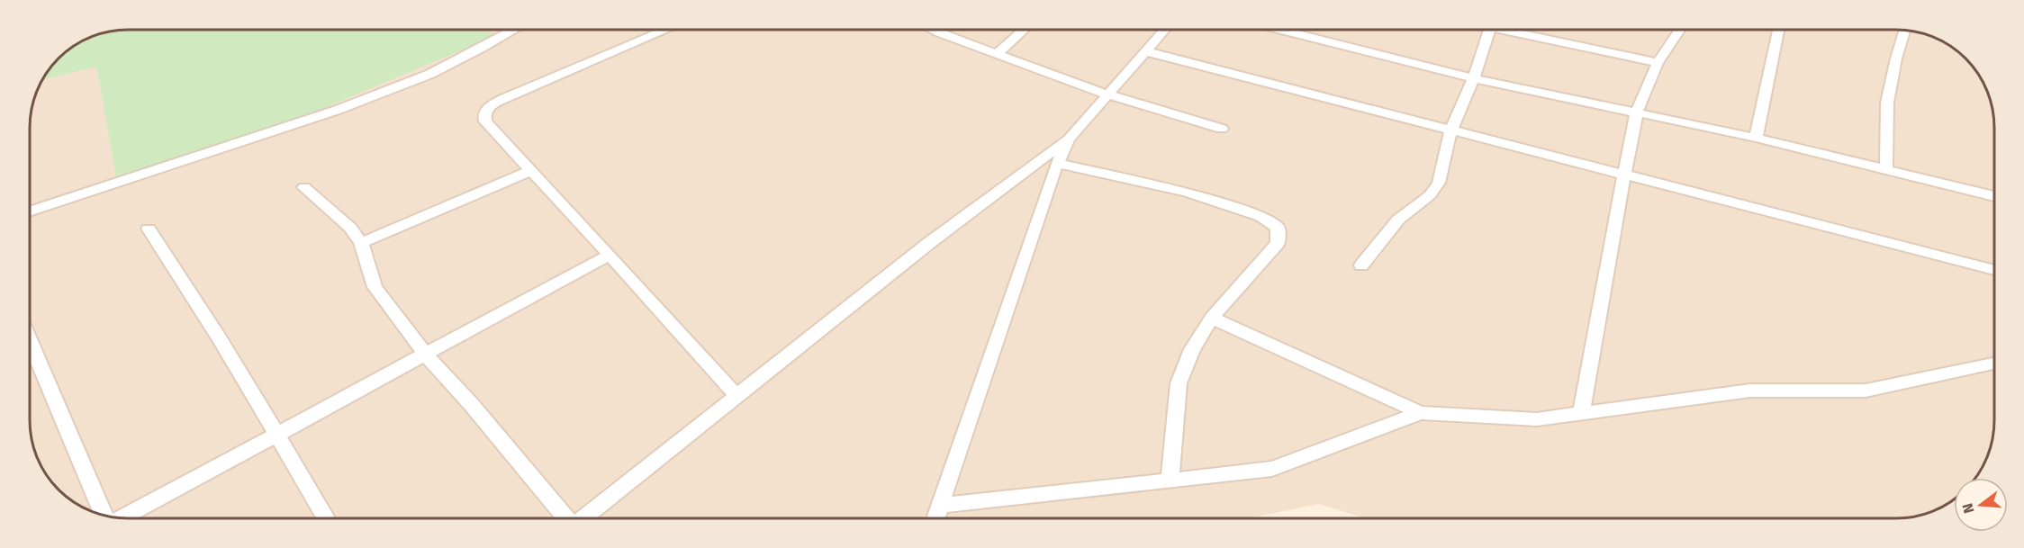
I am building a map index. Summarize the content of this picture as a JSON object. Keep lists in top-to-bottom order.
{
  "north": "left"
}
